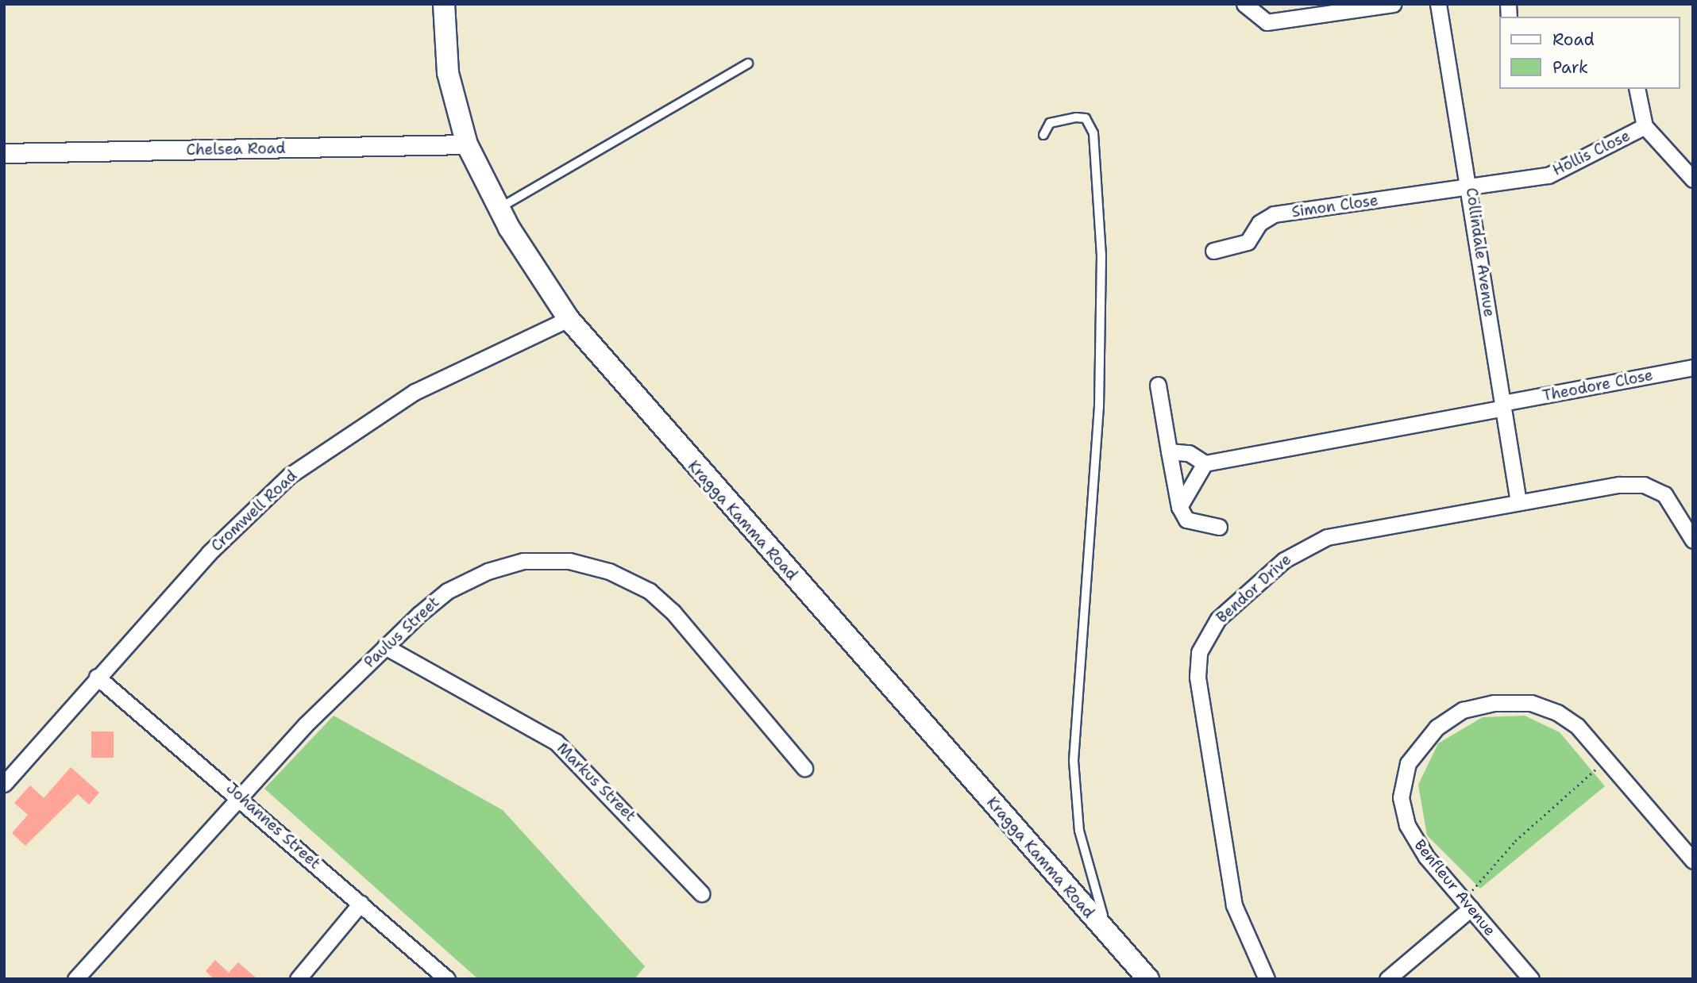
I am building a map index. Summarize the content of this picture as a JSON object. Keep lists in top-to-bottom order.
{
  "streets": {
    "main road": ["Kragga Kamma Road"],
    "street": [
      "Chelsea Road",
      "Hollis Close",
      "Simon Close",
      "Collindale Avenue",
      "Theodore Close",
      "Cromwell Road",
      "Bendor Drive",
      "Paulus Street",
      "Markus Street",
      "Johannes Street",
      "Benfleur Avenue"
    ]
  },
  "crossings": [
    ["Chelsea Road", "Kragga Kamma Road"],
    ["Hollis Close", "Simon Close"],
    ["Hollis Close", "Collindale Avenue"],
    ["Simon Close", "Collindale Avenue"],
    ["Collindale Avenue", "Theodore Close"],
    ["Collindale Avenue", "Bendor Drive"],
    ["Cromwell Road", "Kragga Kamma Road"],
    ["Cromwell Road", "Johannes Street"],
    ["Paulus Street", "Markus Street"],
    ["Paulus Street", "Johannes Street"]
  ],
  "legend": ["Road", "Park"]
}
